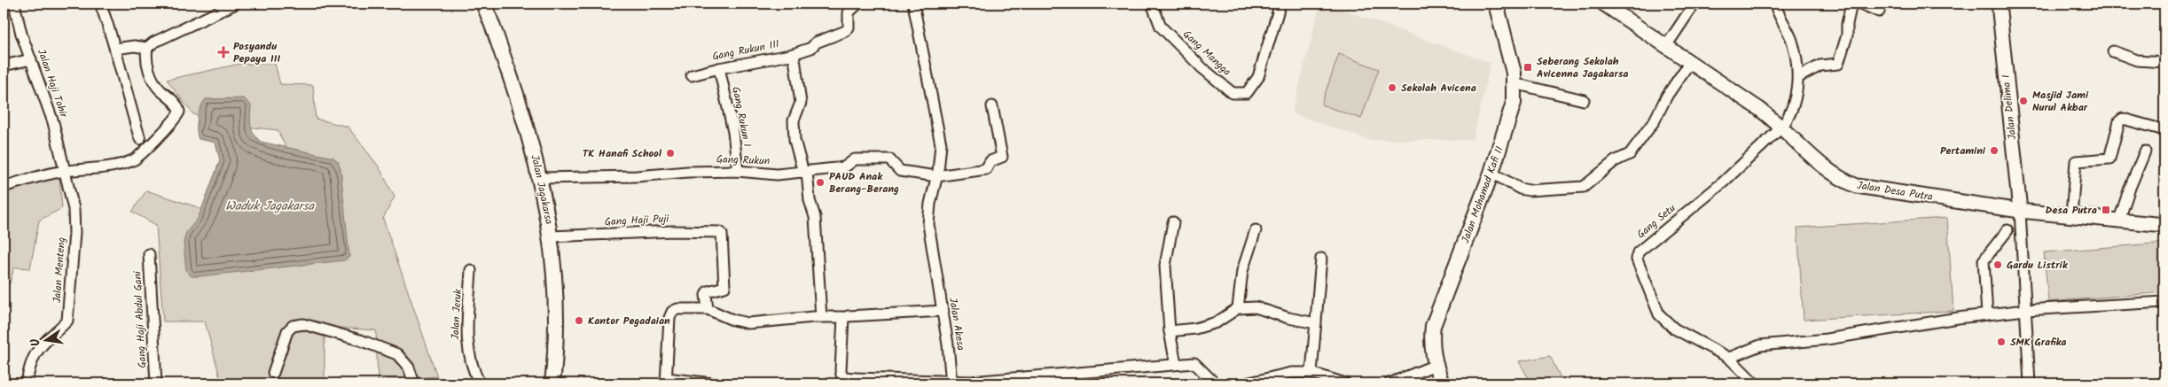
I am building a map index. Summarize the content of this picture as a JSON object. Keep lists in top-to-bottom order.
{
  "streets": {
    "main road": ["Jalan Jagakarsa", "Jalan Mohamad Kafi II"],
    "street": [
      "Gang Rukun III",
      "Gang Mangga",
      "Jalan Haji Tohir",
      "Jalan Delima I",
      "Gang Rukun I",
      "Gang Rukun",
      "Jalan Desa Putra",
      "Gang Haji Puji",
      "Gang Setu",
      "Jalan Menteng",
      "Jalan Jeruk",
      "Gang Haji Abdul Gani",
      "Jalan Akesa"
    ]
  },
  "crossings": [
    ["Gang Rukun III", "Gang Rukun I"],
    ["Gang Rukun III", "Gang Rukun"],
    ["Jalan Haji Tohir", "Jalan Menteng"],
    ["Jalan Delima I", "Jalan Desa Putra"],
    ["Gang Rukun I", "Gang Rukun"],
    ["Gang Rukun", "Jalan Jagakarsa"],
    ["Gang Rukun", "Jalan Akesa"],
    ["Jalan Jagakarsa", "Gang Haji Puji"],
    ["Jalan Desa Putra", "Gang Setu"]
  ],
  "water": ["Waduk Jagakarsa"],
  "places": {
    "health": ["Posyandu Pepaya III"],
    "transit": ["Seberang Sekolah Avicenna Jagakarsa", "Desa Putra"],
    "other": [
      "Sekolah Avicena",
      "Masjid Jami Nurul Akbar",
      "Pertamini",
      "TK Hanafi School",
      "PAUD Anak Berang-Berang",
      "Gardu Listrik",
      "Kantor Pegadaian",
      "SMK Grafika"
    ]
  },
  "north": "left"
}
